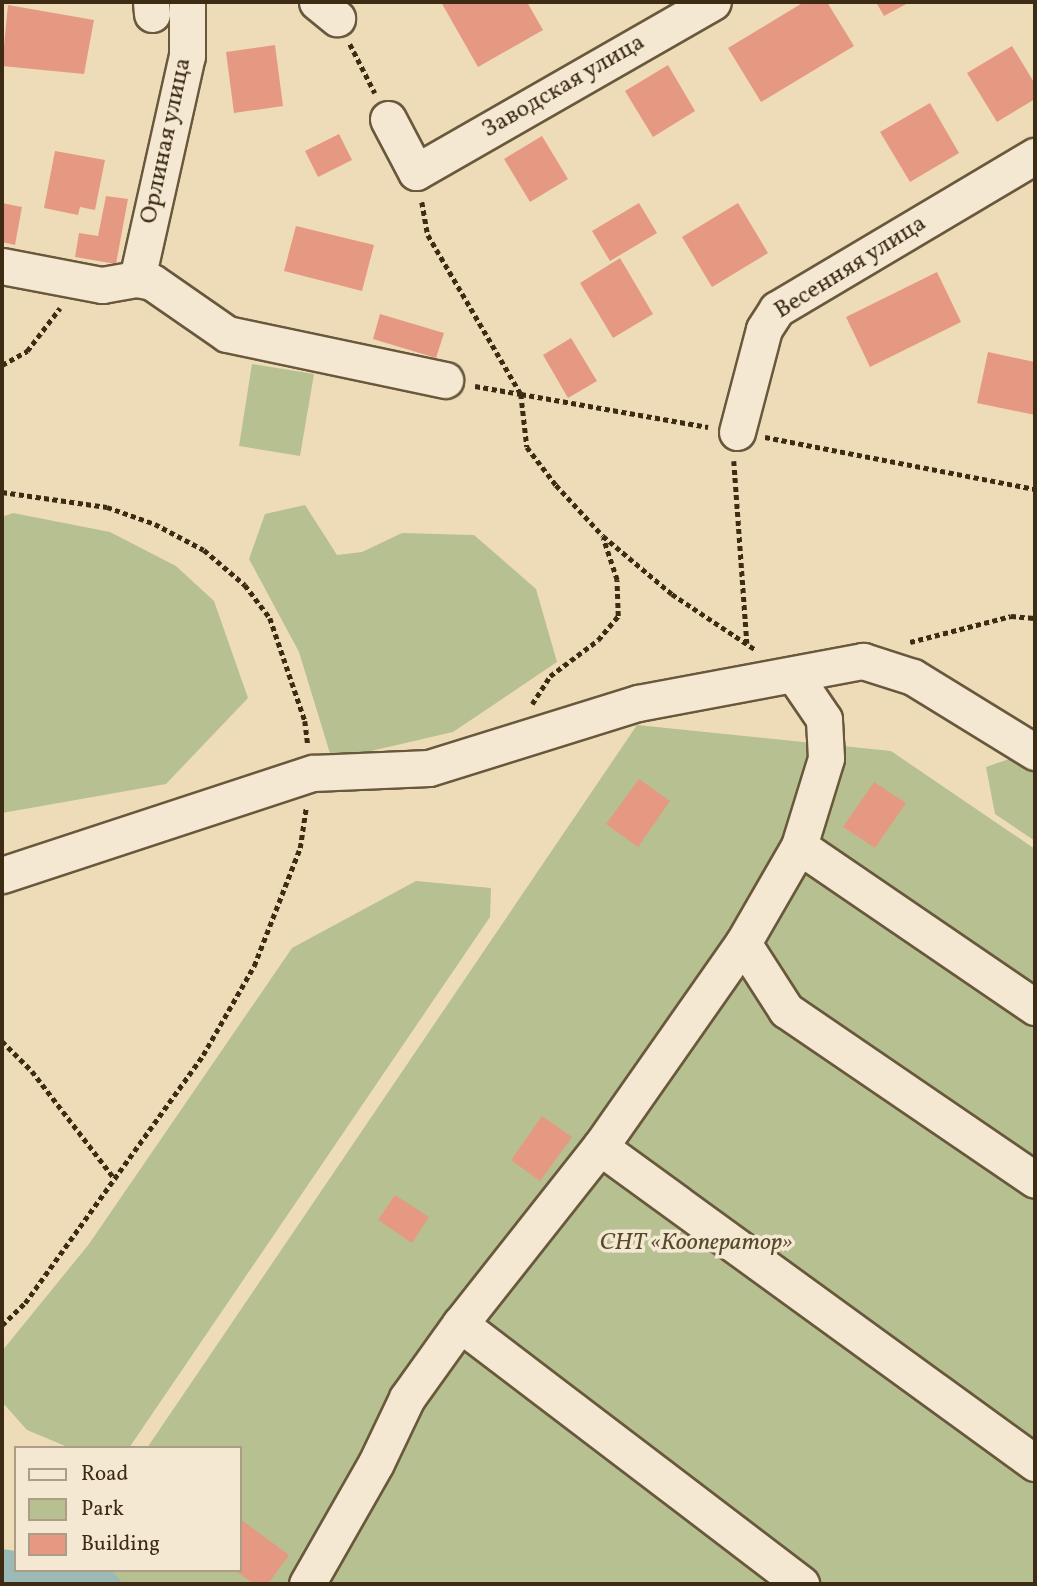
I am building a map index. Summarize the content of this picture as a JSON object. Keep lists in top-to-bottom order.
{
  "streets": {
    "street": ["Заводская улица", "Орлиная улица", "Весенняя улица"]
  },
  "parks": ["СНТ «Кооператор»"],
  "legend": ["Road", "Park", "Building"]
}
